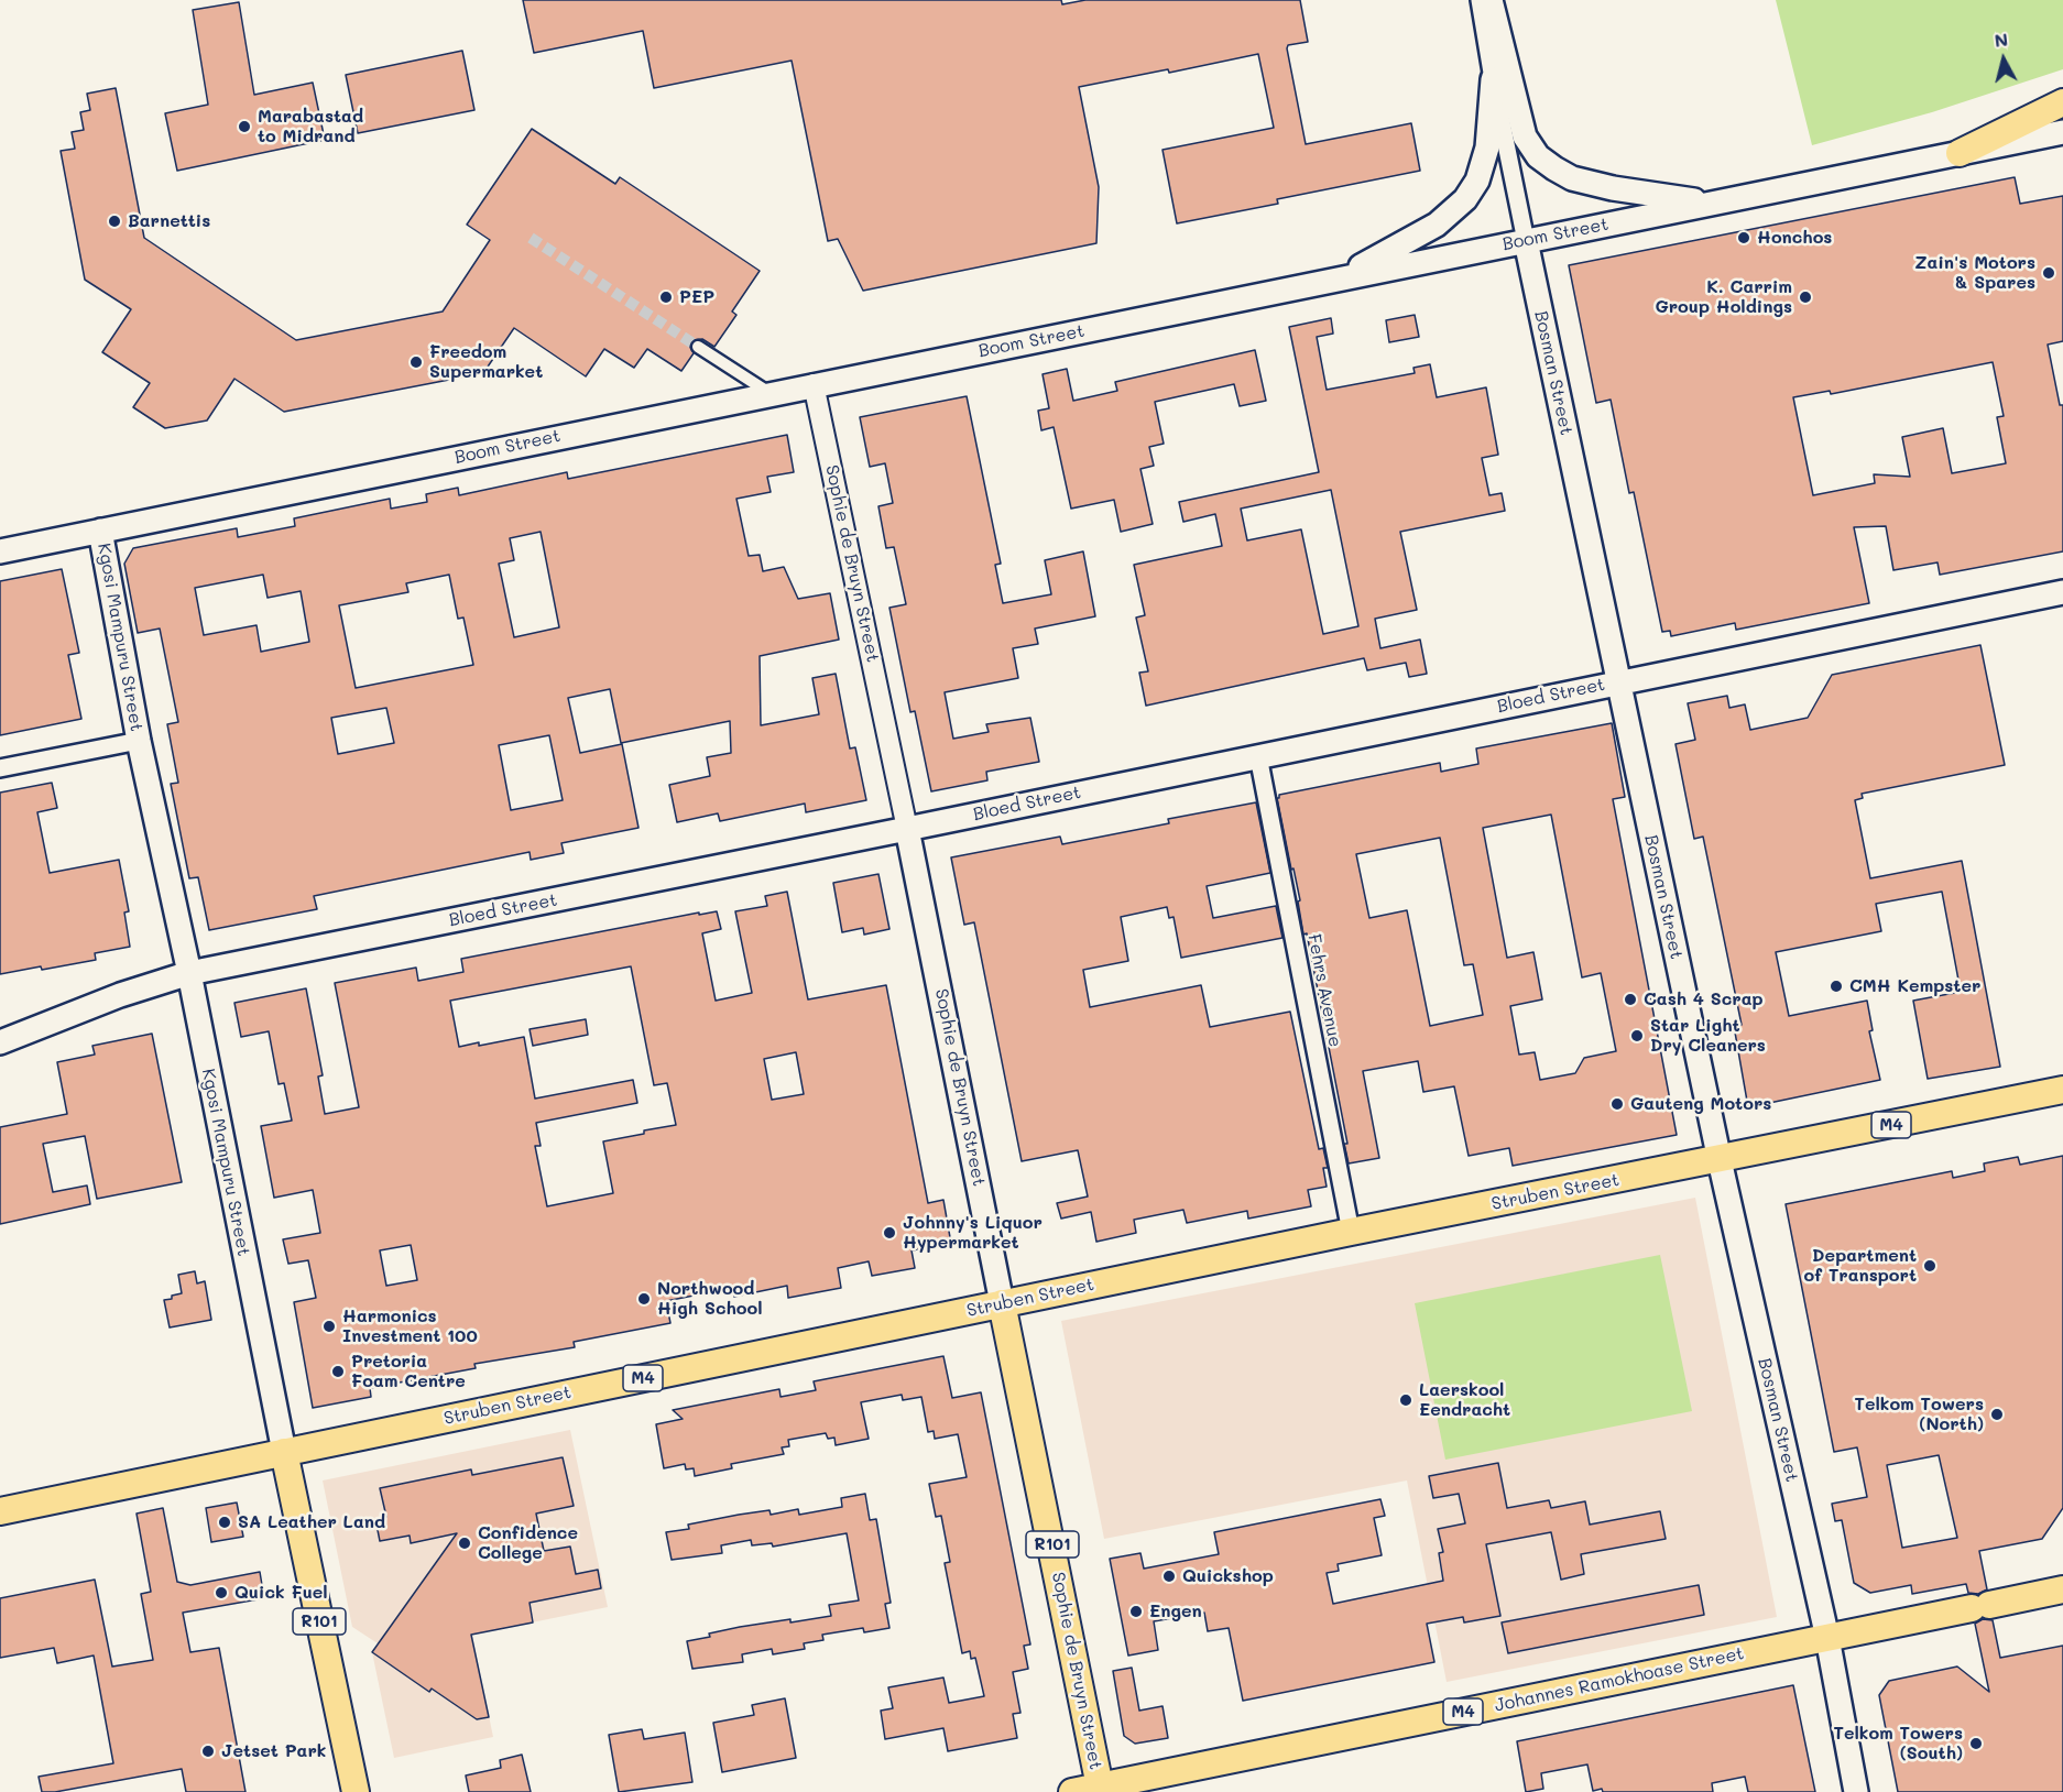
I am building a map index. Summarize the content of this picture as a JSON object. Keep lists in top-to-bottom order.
{
  "streets": {
    "main road": [
      "Boom Street",
      "Bosman Street",
      "Sophie de Bruyn Street",
      "Kgosi Mampuru Street",
      "Bloed Street",
      "M4",
      "Struben Street",
      "R101",
      "Johannes Ramokhoase Street"
    ],
    "street": ["Fehrs Avenue"]
  },
  "crossings": [
    ["Boom Street", "Bosman Street"],
    ["Boom Street", "Sophie de Bruyn Street"],
    ["Boom Street", "Kgosi Mampuru Street"],
    ["Bosman Street", "Bloed Street"],
    ["Bosman Street", "Struben Street"],
    ["Bosman Street", "Johannes Ramokhoase Street"],
    ["Sophie de Bruyn Street", "Bloed Street"],
    ["Sophie de Bruyn Street", "Struben Street"],
    ["Sophie de Bruyn Street", "Johannes Ramokhoase Street"],
    ["Kgosi Mampuru Street", "Bloed Street"],
    ["Kgosi Mampuru Street", "Struben Street"],
    ["Bloed Street", "Fehrs Avenue"],
    ["Fehrs Avenue", "Struben Street"]
  ],
  "places": [
    "Marabastad to Midrand",
    "Barnettis",
    "Honchos",
    "Zain's Motors & Spares",
    "PEP",
    "K. Carrim Group Holdings",
    "Freedom Supermarket",
    "CMH Kempster",
    "Cash 4 Scrap",
    "Star Light Dry Cleaners",
    "Gauteng Motors",
    "Johnny's Liquor Hypermarket",
    "Department of Transport",
    "Northwood High School",
    "Harmonics Investment 100",
    "Pretoria Foam Centre",
    "Laerskool Eendracht",
    "Telkom Towers (North)",
    "SA Leather Land",
    "Confidence College",
    "Quickshop",
    "Quick Fuel",
    "Engen",
    "Telkom Towers (South)",
    "Jetset Park"
  ],
  "north": "top"
}
